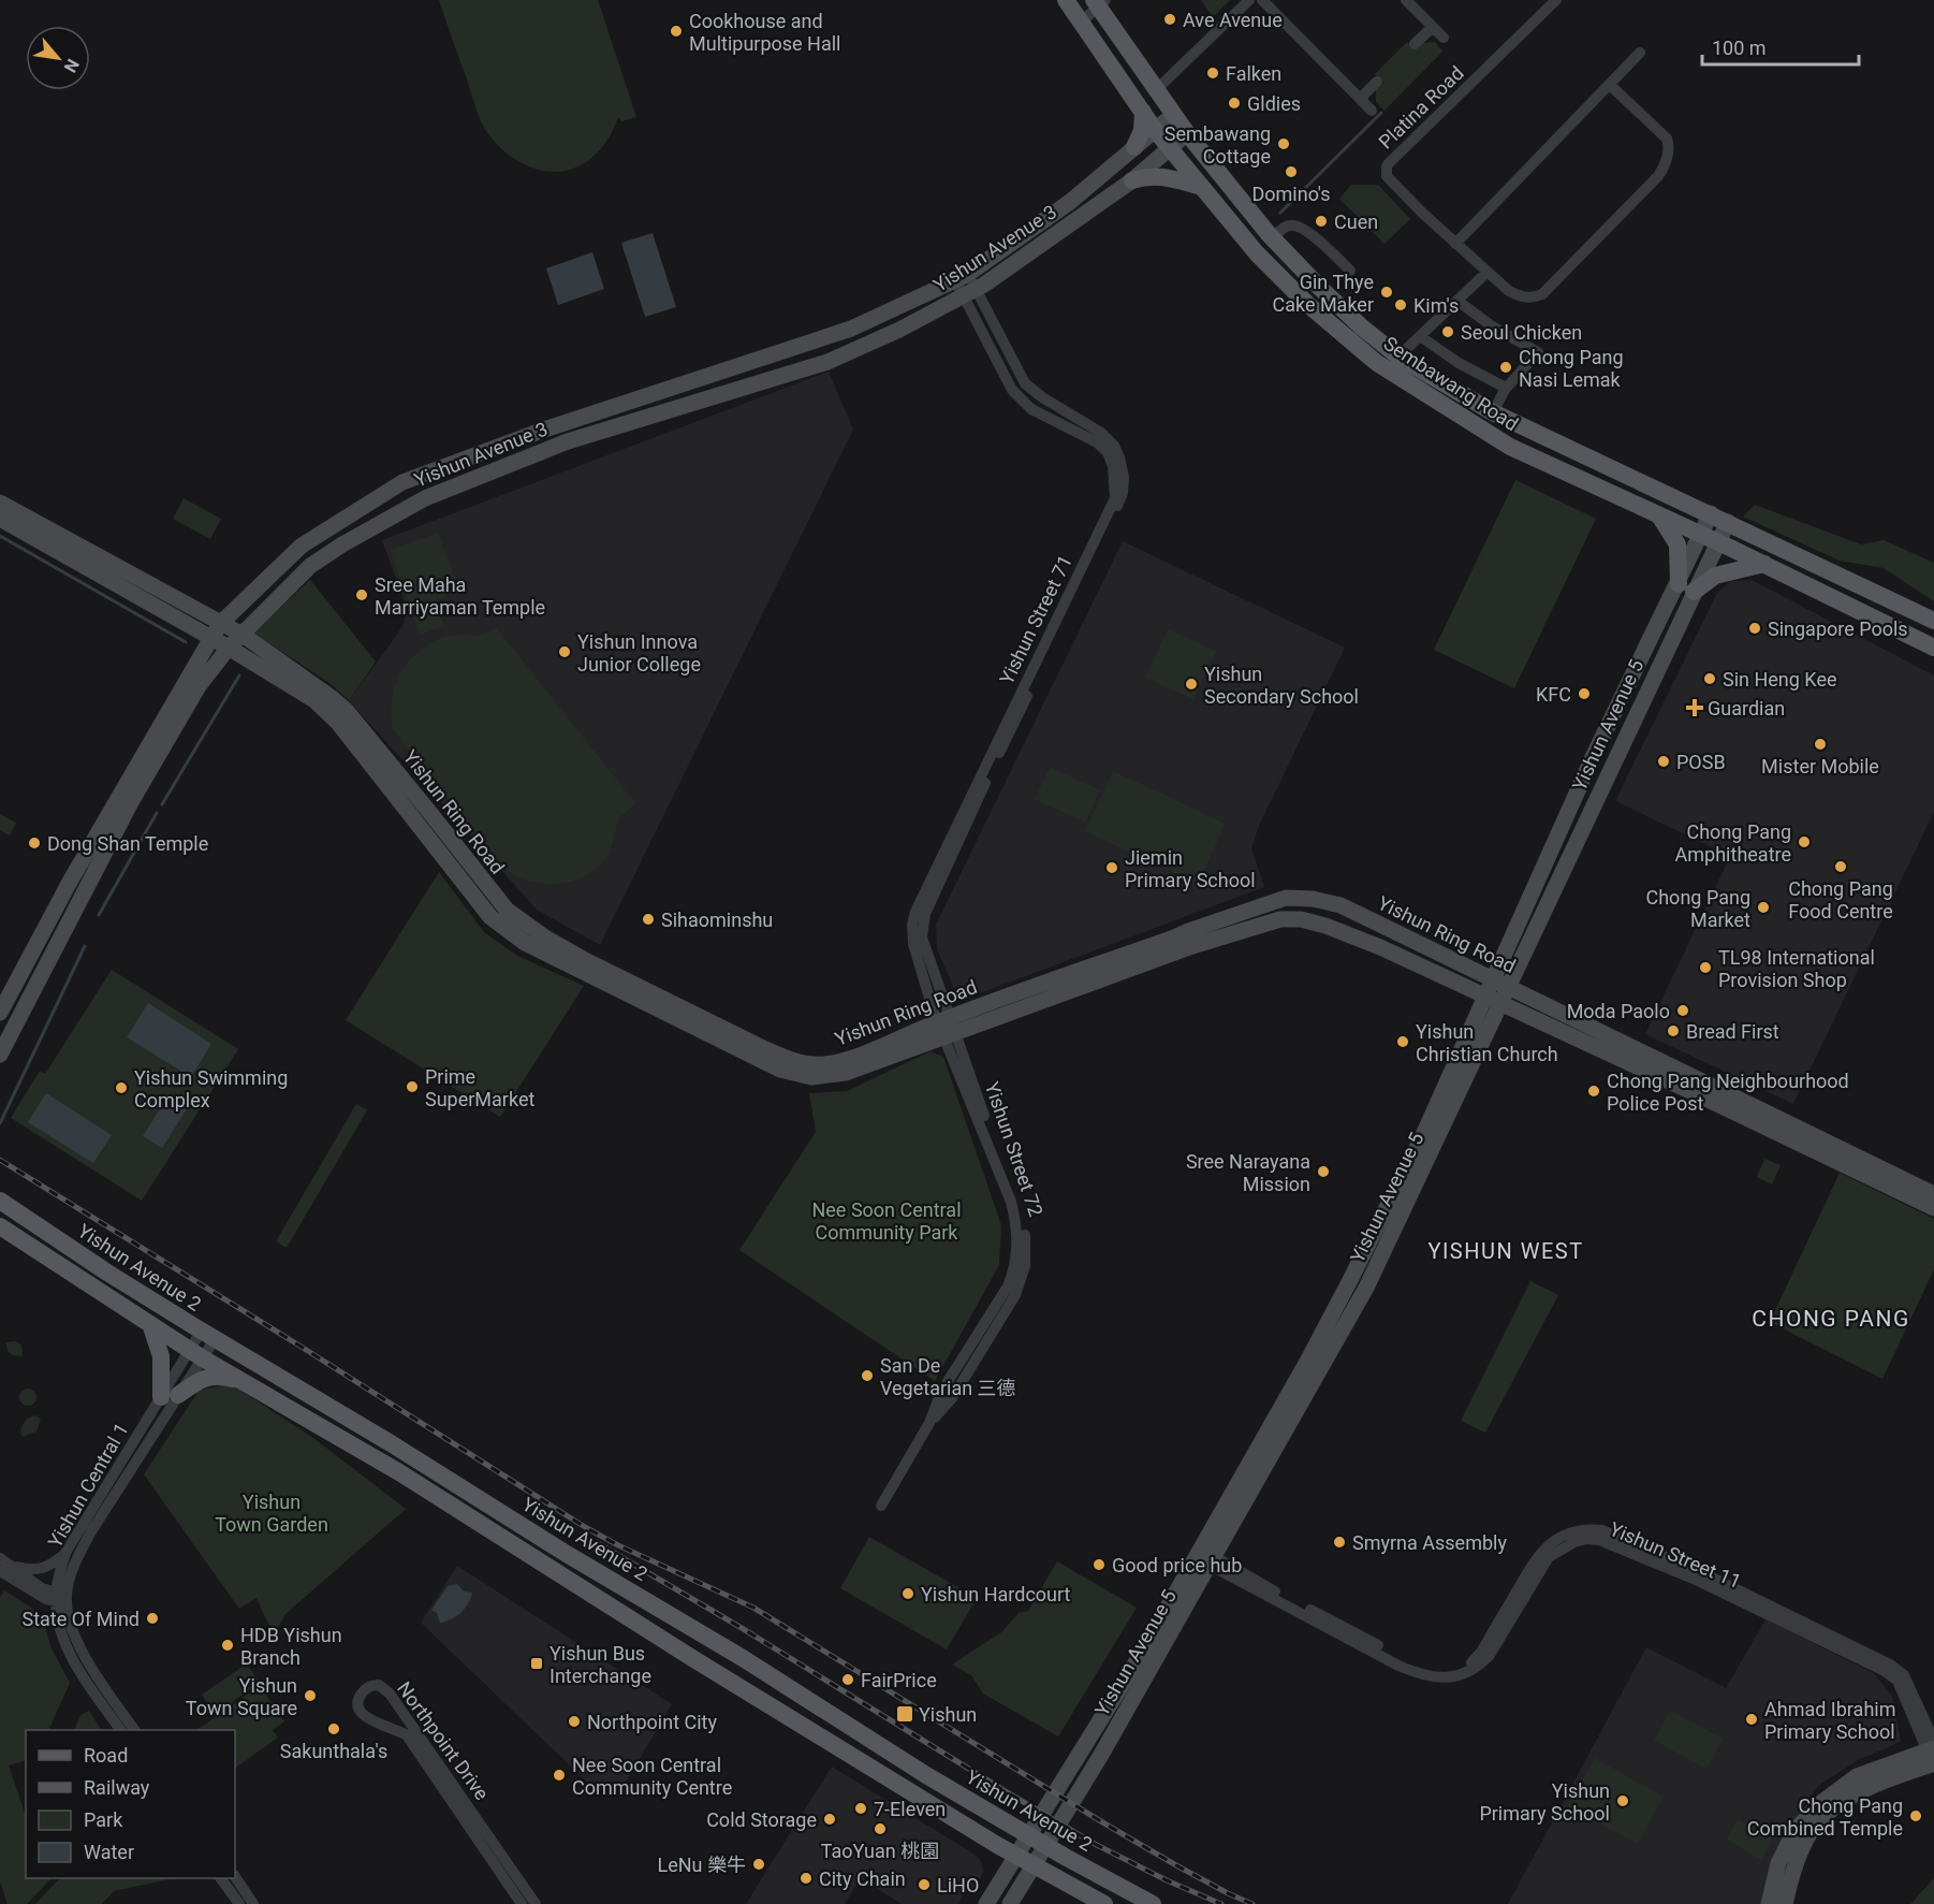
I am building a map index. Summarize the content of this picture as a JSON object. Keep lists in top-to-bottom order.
{
  "streets": {
    "main road": [
      "Yishun Avenue 3",
      "Sembawang Road",
      "Yishun Avenue 5",
      "Yishun Ring Road",
      "Yishun Avenue 2"
    ],
    "street": [
      "Platina Road",
      "Yishun Street 71",
      "Yishun Street 72",
      "Yishun Central 1",
      "Yishun Street 11",
      "Northpoint Drive"
    ]
  },
  "crossings": [
    ["Yishun Avenue 3", "Sembawang Road"],
    ["Yishun Avenue 3", "Yishun Street 71"],
    ["Yishun Avenue 3", "Yishun Ring Road"],
    ["Sembawang Road", "Yishun Avenue 5"],
    ["Yishun Street 71", "Yishun Ring Road"],
    ["Yishun Street 71", "Yishun Street 72"],
    ["Yishun Avenue 5", "Yishun Ring Road"],
    ["Yishun Avenue 5", "Yishun Avenue 2"],
    ["Yishun Avenue 5", "Yishun Street 11"],
    ["Yishun Ring Road", "Yishun Street 72"],
    ["Yishun Avenue 2", "Yishun Central 1"]
  ],
  "districts": ["YISHUN WEST", "CHONG PANG"],
  "parks": ["Nee Soon Central Community Park", "Yishun Town Garden"],
  "places": {
    "other": [
      "Ave Avenue",
      "Cookhouse and Multipurpose Hall",
      "Falken",
      "Gldies",
      "Sembawang Cottage",
      "Domino's",
      "Cuen",
      "Gin Thye Cake Maker",
      "Kim's",
      "Seoul Chicken",
      "Chong Pang Nasi Lemak",
      "Sree Maha Marriyaman Temple",
      "Singapore Pools",
      "Yishun Innova Junior College",
      "Sin Heng Kee",
      "Yishun Secondary School",
      "KFC",
      "Mister Mobile",
      "POSB",
      "Chong Pang Amphitheatre",
      "Dong Shan Temple",
      "Chong Pang Food Centre",
      "Jiemin Primary School",
      "Chong Pang Market",
      "Sihaominshu",
      "TL98 International Provision Shop",
      "Moda Paolo",
      "Bread First",
      "Yishun Christian Church",
      "Prime SuperMarket",
      "Yishun Swimming Complex",
      "Chong Pang Neighbourhood Police Post",
      "Sree Narayana Mission",
      "San De Vegetarian 三德",
      "Smyrna Assembly",
      "Good price hub",
      "Yishun Hardcourt",
      "State Of Mind",
      "HDB Yishun Branch",
      "FairPrice",
      "Yishun Town Square",
      "Ahmad Ibrahim Primary School",
      "Northpoint City",
      "Sakunthala's",
      "Nee Soon Central Community Centre",
      "Yishun Primary School",
      "7-Eleven",
      "Chong Pang Combined Temple",
      "Cold Storage",
      "TaoYuan 桃園",
      "LeNu 樂牛",
      "City Chain",
      "LiHO"
    ],
    "health": ["Guardian"],
    "transit": ["Yishun Bus Interchange", "Yishun"]
  },
  "legend": [
    "Road",
    "Railway",
    "Park",
    "Water"
  ],
  "scale_bar": "100 m",
  "north": "bottom right"
}
